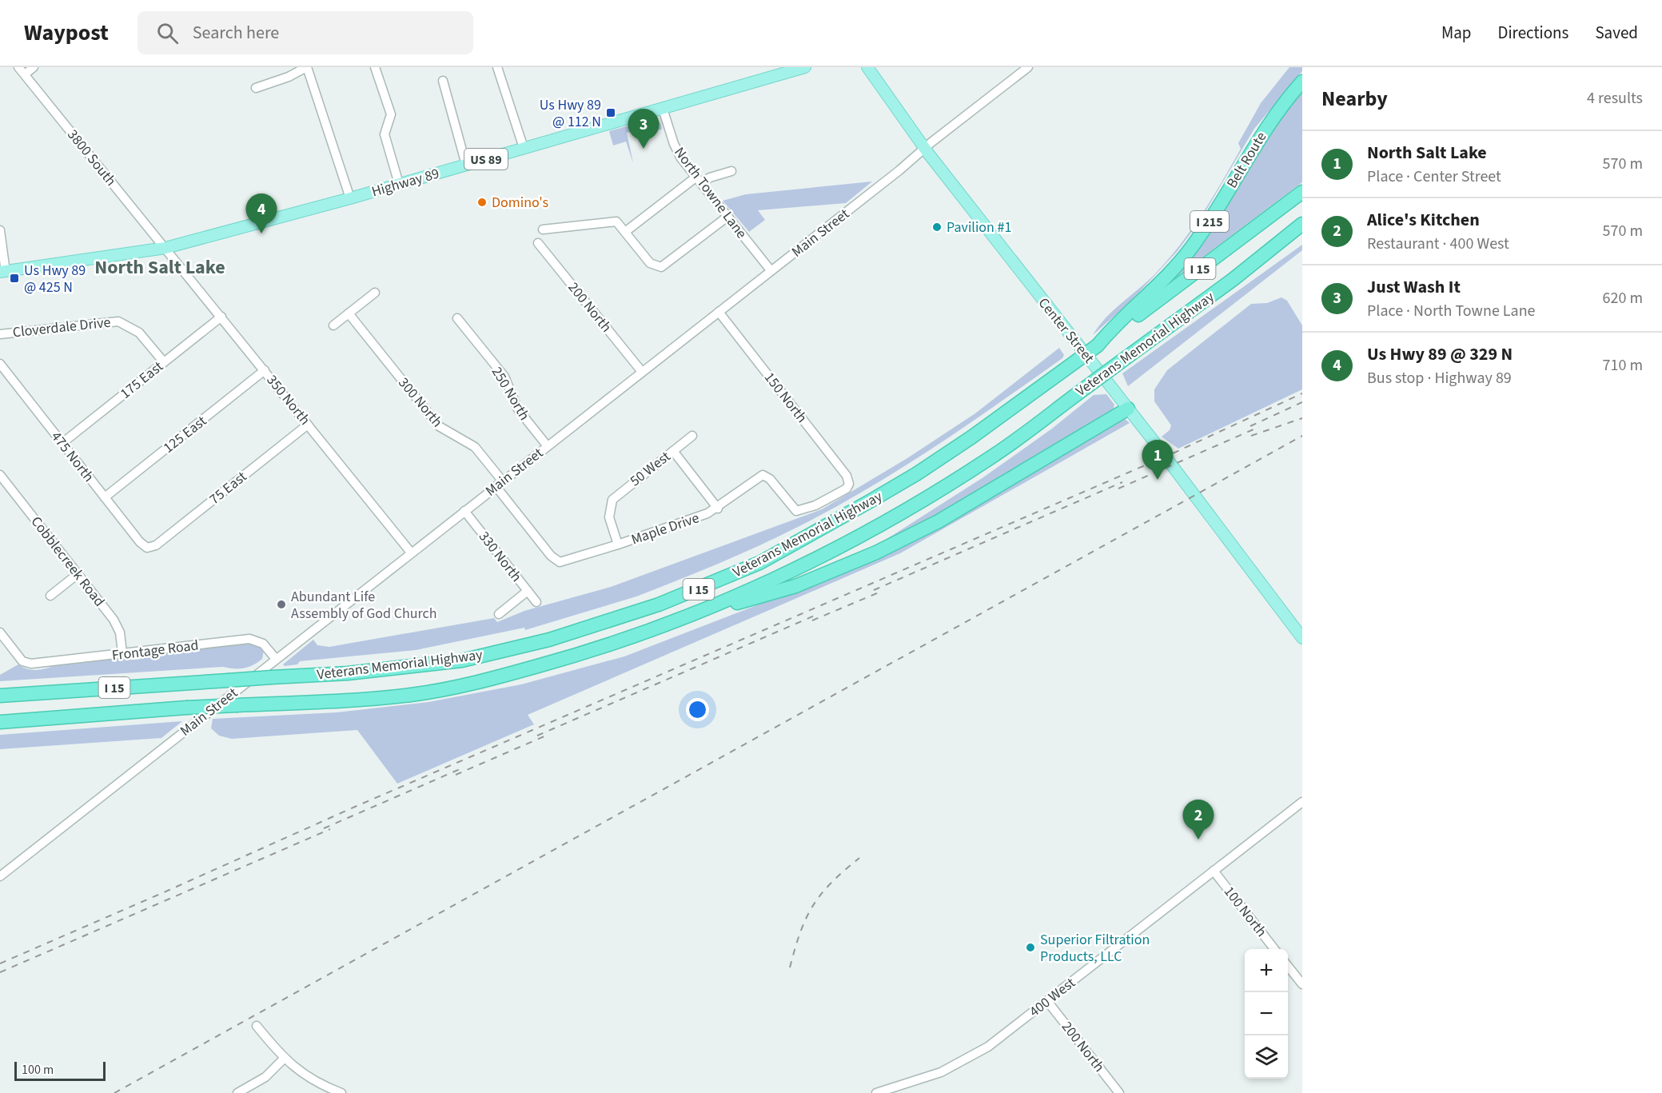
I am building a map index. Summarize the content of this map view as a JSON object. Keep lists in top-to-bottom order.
{
  "streets": {
    "highway": [
      "Belt Route",
      "I 215",
      "I 15",
      "Veterans Memorial Highway"
    ],
    "main road": ["US 89", "Highway 89", "Center Street"],
    "street": [
      "3800 South",
      "North Towne Lane",
      "Main Street",
      "200 North",
      "Cloverdale Drive",
      "175 East",
      "250 North",
      "150 North",
      "350 North",
      "300 North",
      "125 East",
      "475 North",
      "50 West",
      "75 East",
      "Maple Drive",
      "330 North",
      "Cobblecreek Road",
      "Frontage Road",
      "100 North",
      "400 West"
    ]
  },
  "crossings": [
    ["3800 South", "Highway 89"],
    ["3800 South", "350 North"],
    ["Belt Route", "Veterans Memorial Highway"],
    ["Highway 89", "North Towne Lane"],
    ["Highway 89", "350 North"],
    ["North Towne Lane", "Main Street"],
    ["Main Street", "200 North"],
    ["Main Street", "Center Street"],
    ["Main Street", "250 North"],
    ["Main Street", "150 North"],
    ["Main Street", "350 North"],
    ["Main Street", "300 North"],
    ["Main Street", "330 North"],
    ["Main Street", "Frontage Road"],
    ["200 North", "400 West"],
    ["Cloverdale Drive", "175 East"],
    ["175 East", "350 North"],
    ["175 East", "475 North"],
    ["150 North", "Maple Drive"],
    ["350 North", "125 East"],
    ["350 North", "75 East"],
    ["300 North", "Maple Drive"],
    ["125 East", "475 North"],
    ["475 North", "75 East"],
    ["50 West", "Maple Drive"],
    ["Cobblecreek Road", "Frontage Road"],
    ["100 North", "400 West"]
  ],
  "districts": ["North Salt Lake"],
  "places": {
    "transit": ["Us Hwy 89 @ 112 N", "Us Hwy 89 @ 425 N"],
    "other": [
      "Domino's",
      "Pavilion #1",
      "Abundant Life Assembly of God Church",
      "Superior Filtration Products, LLC"
    ]
  },
  "scale_bar": "100 m",
  "page": {
    "header": "Waypost",
    "search": "Search here",
    "nav": ["Map", "Directions", "Saved"],
    "heading": ["Nearby", "4 results"],
    "pins": [
      "3",
      "4",
      "1",
      "2"
    ],
    "list": [
      {
        "mark": "1",
        "name": "North Salt Lake",
        "note": "Place · Center Street",
        "value": "570 m"
      },
      {
        "mark": "2",
        "name": "Alice's Kitchen",
        "note": "Restaurant · 400 West",
        "value": "570 m"
      },
      {
        "mark": "3",
        "name": "Just Wash It",
        "note": "Place · North Towne Lane",
        "value": "620 m"
      },
      {
        "mark": "4",
        "name": "Us Hwy 89 @ 329 N",
        "note": "Bus stop · Highway 89",
        "value": "710 m"
      }
    ],
    "map_buttons": ["+", "−"],
    "scale": "100 m"
  }
}
